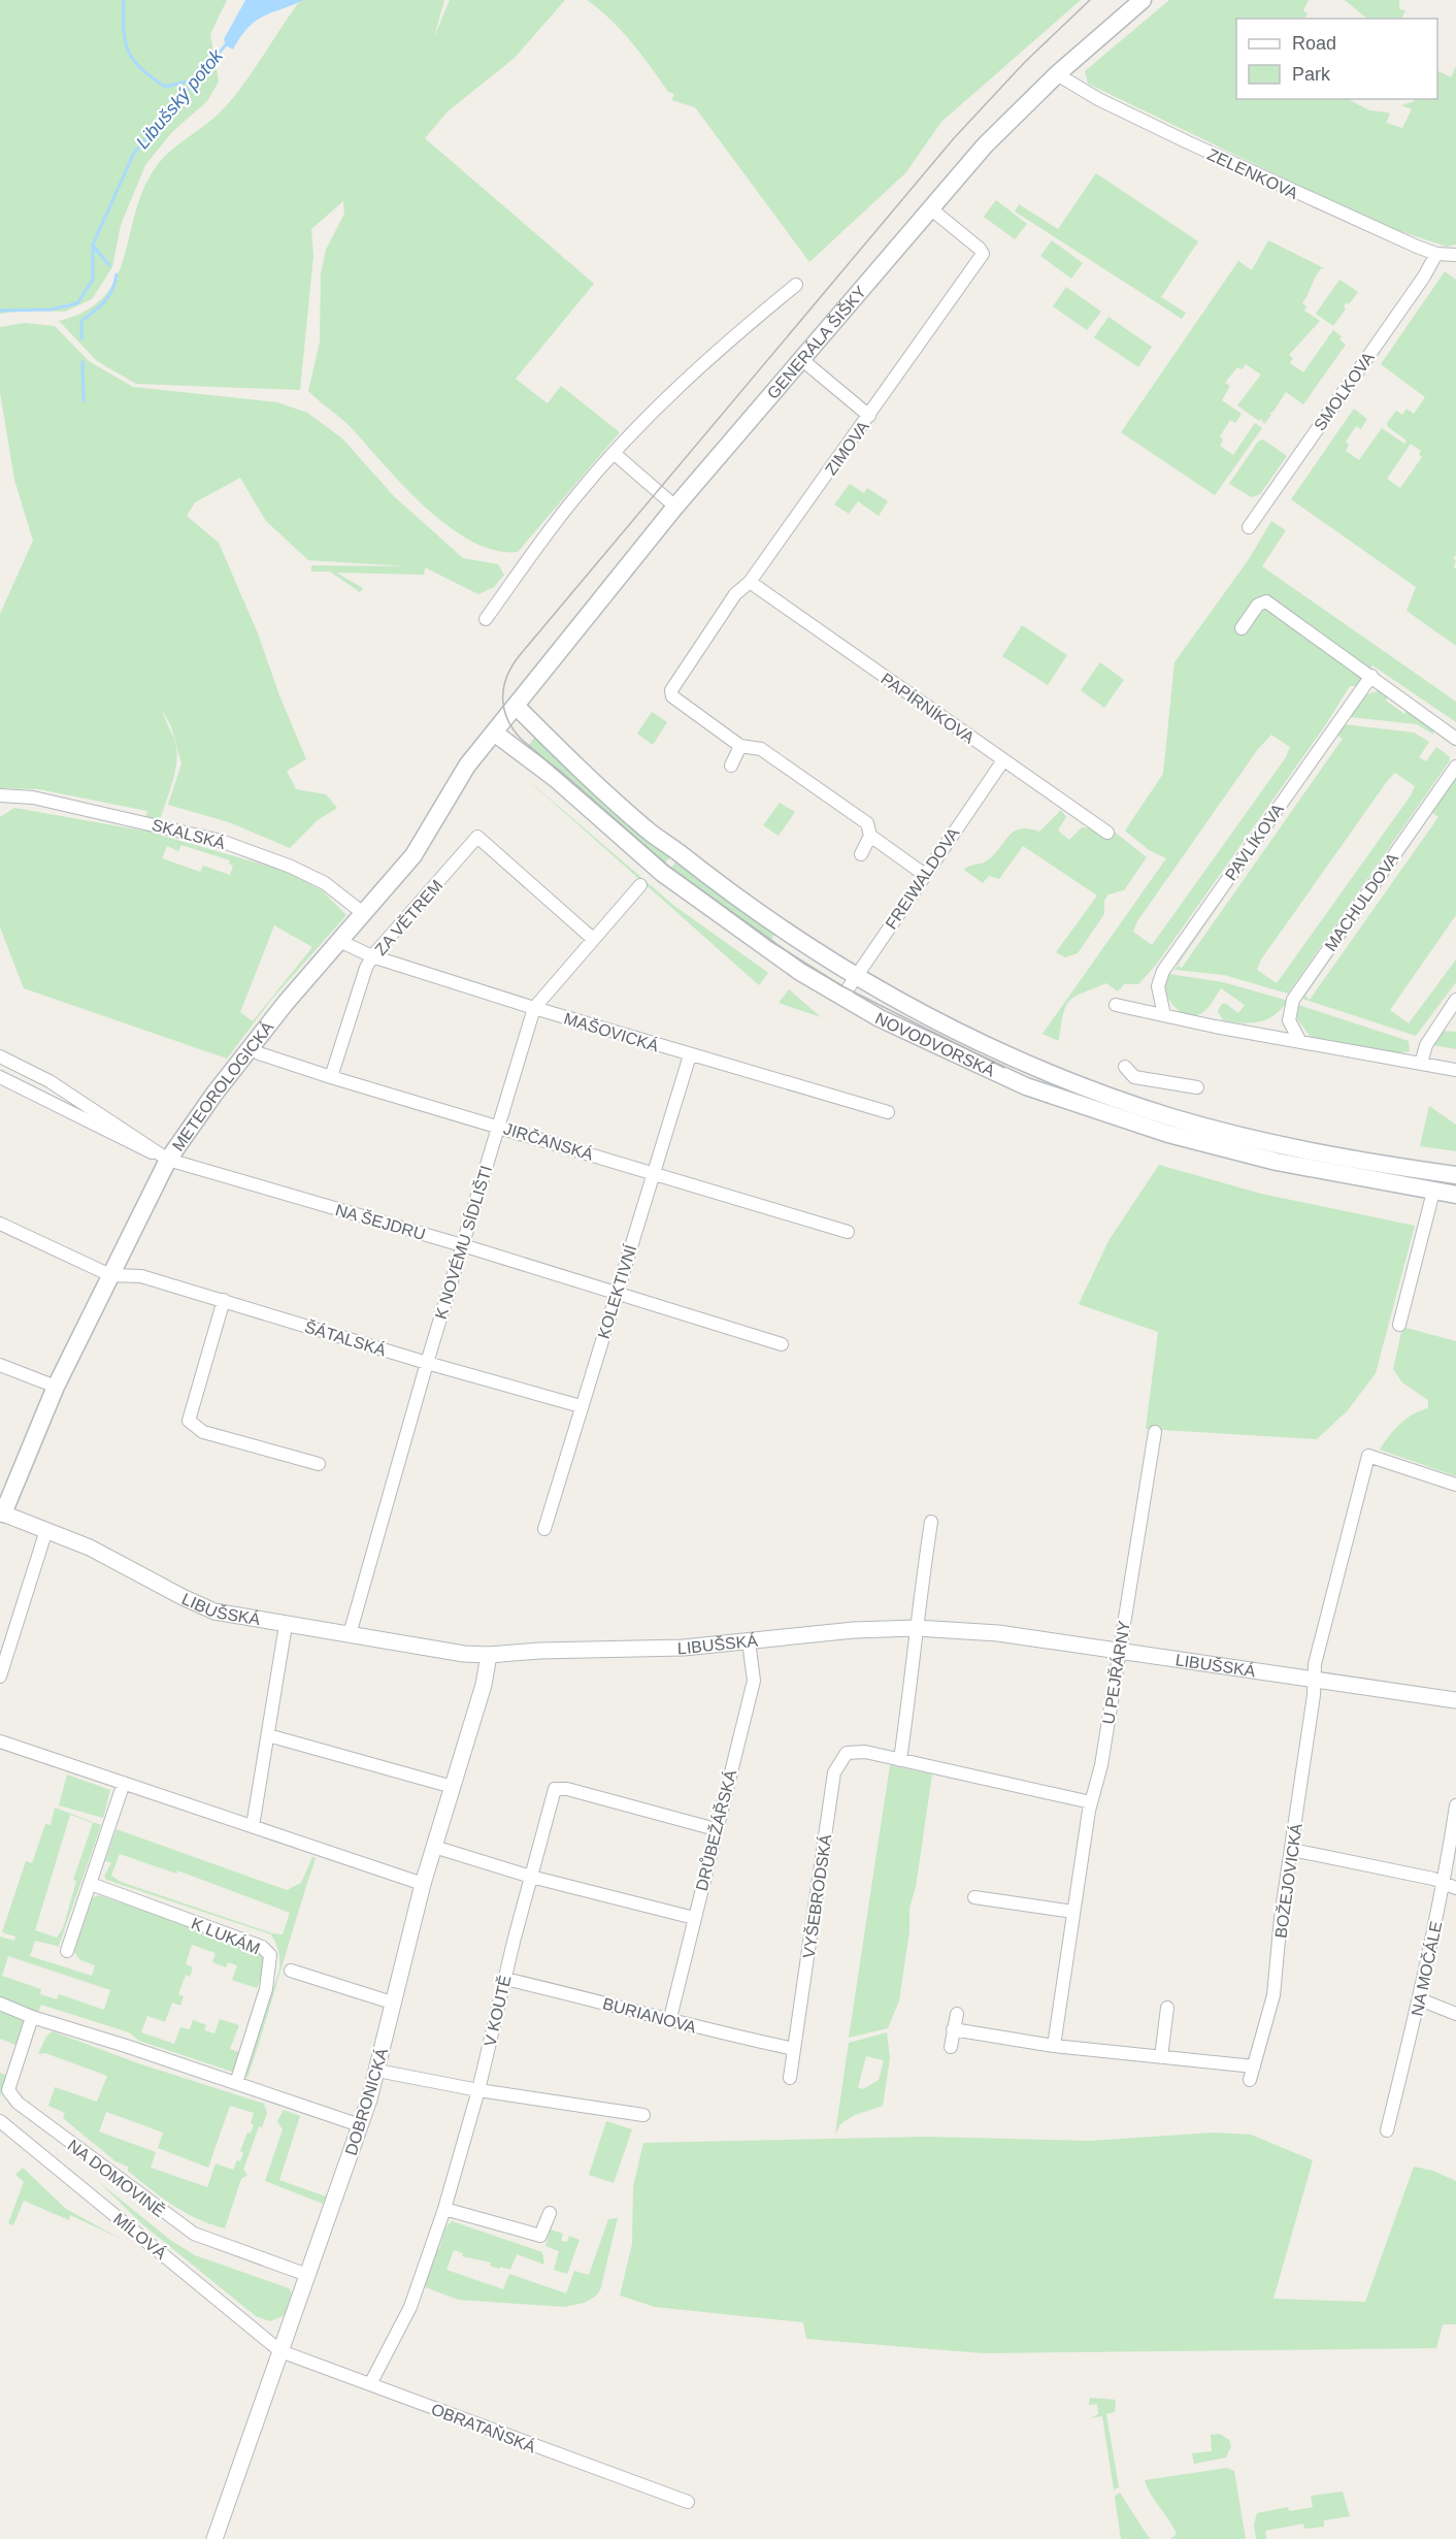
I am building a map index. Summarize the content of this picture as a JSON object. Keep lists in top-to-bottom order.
{
  "streets": {
    "main road": ["GENERÁLA ŠIŠKY", "NOVODVORSKÁ", "METEOROLOGICKÁ"],
    "street": [
      "ZELENKOVA",
      "SMOLKOVA",
      "ZIMOVA",
      "PAPÍRNÍKOVA",
      "SKALSKÁ",
      "PAVLÍKOVA",
      "FREIWALDOVA",
      "MACHULDOVA",
      "ZA VĚTREM",
      "MAŠOVICKÁ",
      "JIRČANSKÁ",
      "NA ŠEJDRU",
      "K NOVÉMU SÍDLIŠTI",
      "KOLEKTIVNÍ",
      "ŠÁTALSKÁ",
      "LIBUŠSKÁ",
      "U PEJŘÁRNY",
      "DRŮBEŽÁŘSKÁ",
      "BOŽEJOVICKÁ",
      "VYŠEBRODSKÁ",
      "K LUKÁM",
      "NA MOČÁLE",
      "V KOUTĚ",
      "BURIANOVA",
      "DOBRONICKÁ",
      "NA DOMOVINĚ",
      "MÍLOVÁ",
      "OBRATAŇSKÁ"
    ]
  },
  "crossings": [
    ["ZELENKOVA", "GENERÁLA ŠIŠKY"],
    ["ZELENKOVA", "SMOLKOVA"],
    ["GENERÁLA ŠIŠKY", "ZIMOVA"],
    ["GENERÁLA ŠIŠKY", "NOVODVORSKÁ"],
    ["GENERÁLA ŠIŠKY", "METEOROLOGICKÁ"],
    ["ZIMOVA", "PAPÍRNÍKOVA"],
    ["PAPÍRNÍKOVA", "FREIWALDOVA"],
    ["SKALSKÁ", "METEOROLOGICKÁ"],
    ["FREIWALDOVA", "NOVODVORSKÁ"],
    ["ZA VĚTREM", "MAŠOVICKÁ"],
    ["ZA VĚTREM", "JIRČANSKÁ"],
    ["ZA VĚTREM", "K NOVÉMU SÍDLIŠTI"],
    ["MAŠOVICKÁ", "METEOROLOGICKÁ"],
    ["MAŠOVICKÁ", "K NOVÉMU SÍDLIŠTI"],
    ["MAŠOVICKÁ", "KOLEKTIVNÍ"],
    ["NOVODVORSKÁ", "METEOROLOGICKÁ"],
    ["METEOROLOGICKÁ", "JIRČANSKÁ"],
    ["METEOROLOGICKÁ", "NA ŠEJDRU"],
    ["METEOROLOGICKÁ", "ŠÁTALSKÁ"],
    ["METEOROLOGICKÁ", "LIBUŠSKÁ"],
    ["JIRČANSKÁ", "K NOVÉMU SÍDLIŠTI"],
    ["JIRČANSKÁ", "KOLEKTIVNÍ"],
    ["NA ŠEJDRU", "K NOVÉMU SÍDLIŠTI"],
    ["NA ŠEJDRU", "KOLEKTIVNÍ"],
    ["K NOVÉMU SÍDLIŠTI", "ŠÁTALSKÁ"],
    ["K NOVÉMU SÍDLIŠTI", "LIBUŠSKÁ"],
    ["KOLEKTIVNÍ", "ŠÁTALSKÁ"],
    ["LIBUŠSKÁ", "U PEJŘÁRNY"],
    ["LIBUŠSKÁ", "DRŮBEŽÁŘSKÁ"],
    ["LIBUŠSKÁ", "BOŽEJOVICKÁ"],
    ["LIBUŠSKÁ", "DOBRONICKÁ"],
    ["DRŮBEŽÁŘSKÁ", "V KOUTĚ"],
    ["DRŮBEŽÁŘSKÁ", "BURIANOVA"],
    ["VYŠEBRODSKÁ", "BURIANOVA"],
    ["V KOUTĚ", "BURIANOVA"],
    ["V KOUTĚ", "OBRATAŇSKÁ"],
    ["DOBRONICKÁ", "NA DOMOVINĚ"],
    ["DOBRONICKÁ", "MÍLOVÁ"],
    ["DOBRONICKÁ", "OBRATAŇSKÁ"],
    ["MÍLOVÁ", "OBRATAŇSKÁ"]
  ],
  "water": ["Libušský potok"],
  "legend": ["Road", "Park"]
}
